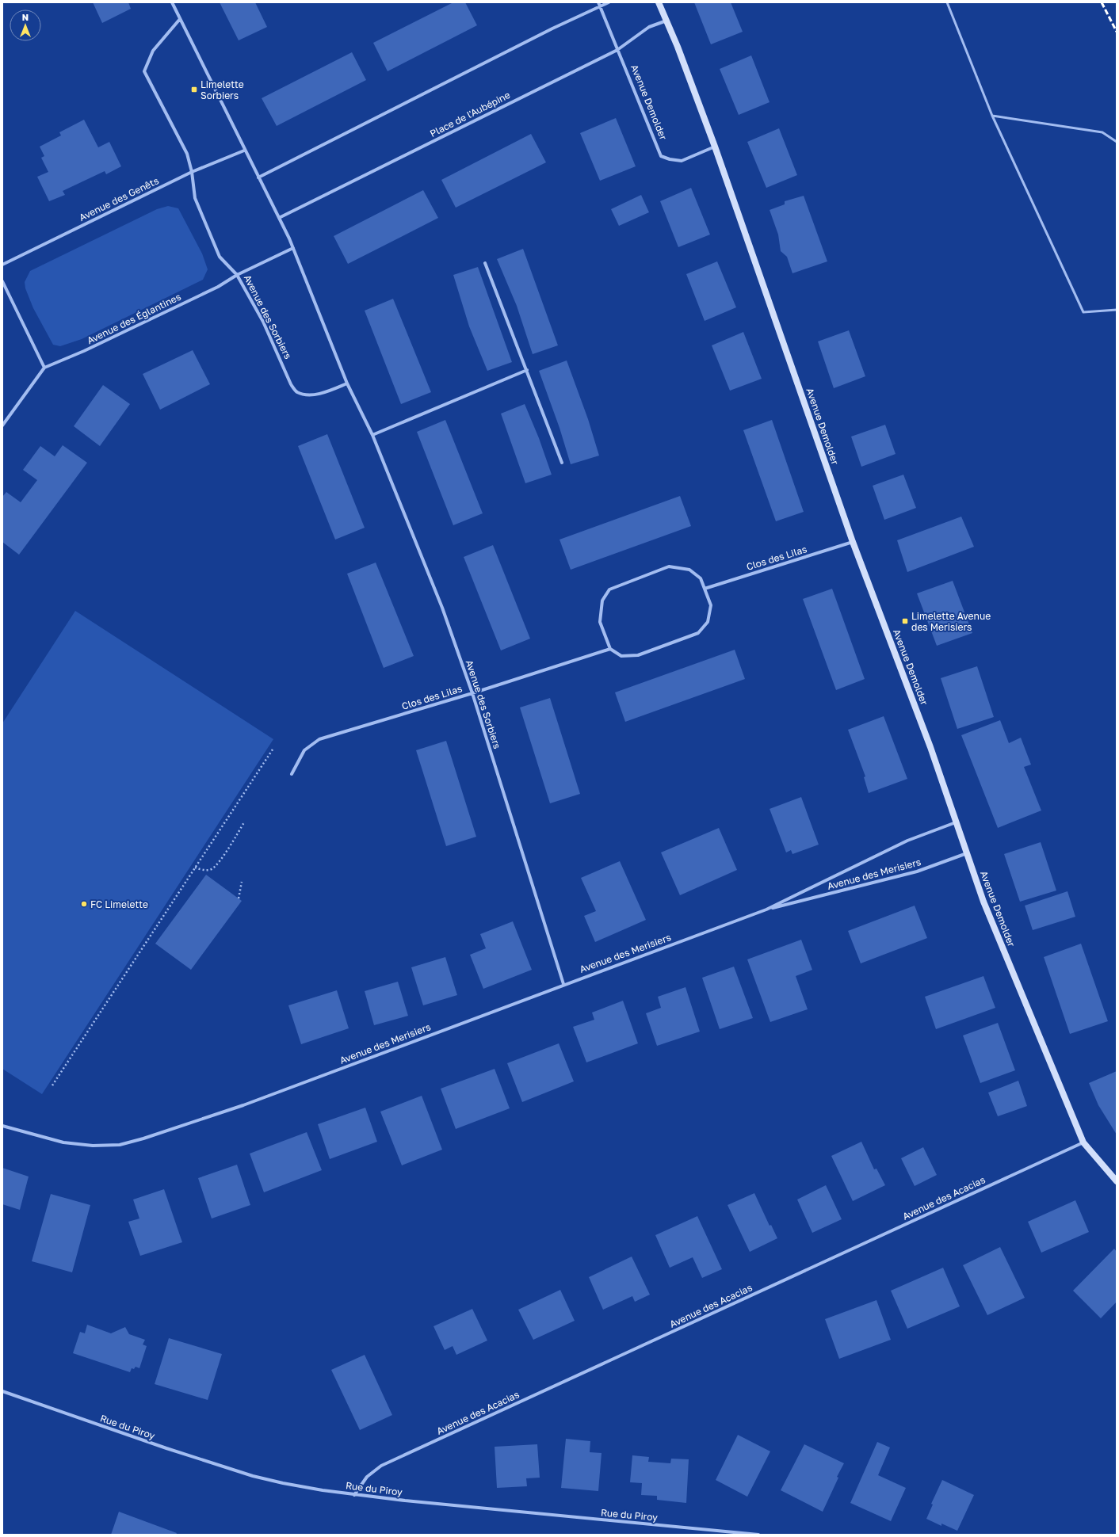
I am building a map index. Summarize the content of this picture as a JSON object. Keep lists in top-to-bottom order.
{
  "streets": {
    "street": [
      "Avenue Demolder",
      "Place de l'Aubépine",
      "Avenue des Genêts",
      "Avenue des Sorbiers",
      "Avenue des Églantines",
      "Clos des Lilas",
      "Avenue des Merisiers",
      "Avenue des Acacias",
      "Rue du Piroy"
    ]
  },
  "crossings": [
    ["Avenue Demolder", "Place de l'Aubépine"],
    ["Avenue Demolder", "Clos des Lilas"],
    ["Avenue Demolder", "Avenue des Merisiers"],
    ["Avenue Demolder", "Avenue des Acacias"],
    ["Place de l'Aubépine", "Avenue des Sorbiers"],
    ["Avenue des Genêts", "Avenue des Sorbiers"],
    ["Avenue des Sorbiers", "Avenue des Églantines"],
    ["Avenue des Sorbiers", "Clos des Lilas"],
    ["Avenue des Sorbiers", "Avenue des Merisiers"],
    ["Avenue des Acacias", "Rue du Piroy"]
  ],
  "places": {
    "transit": ["Limelette Sorbiers", "Limelette Avenue des Merisiers"],
    "other": ["FC Limelette"]
  },
  "north": "top"
}
